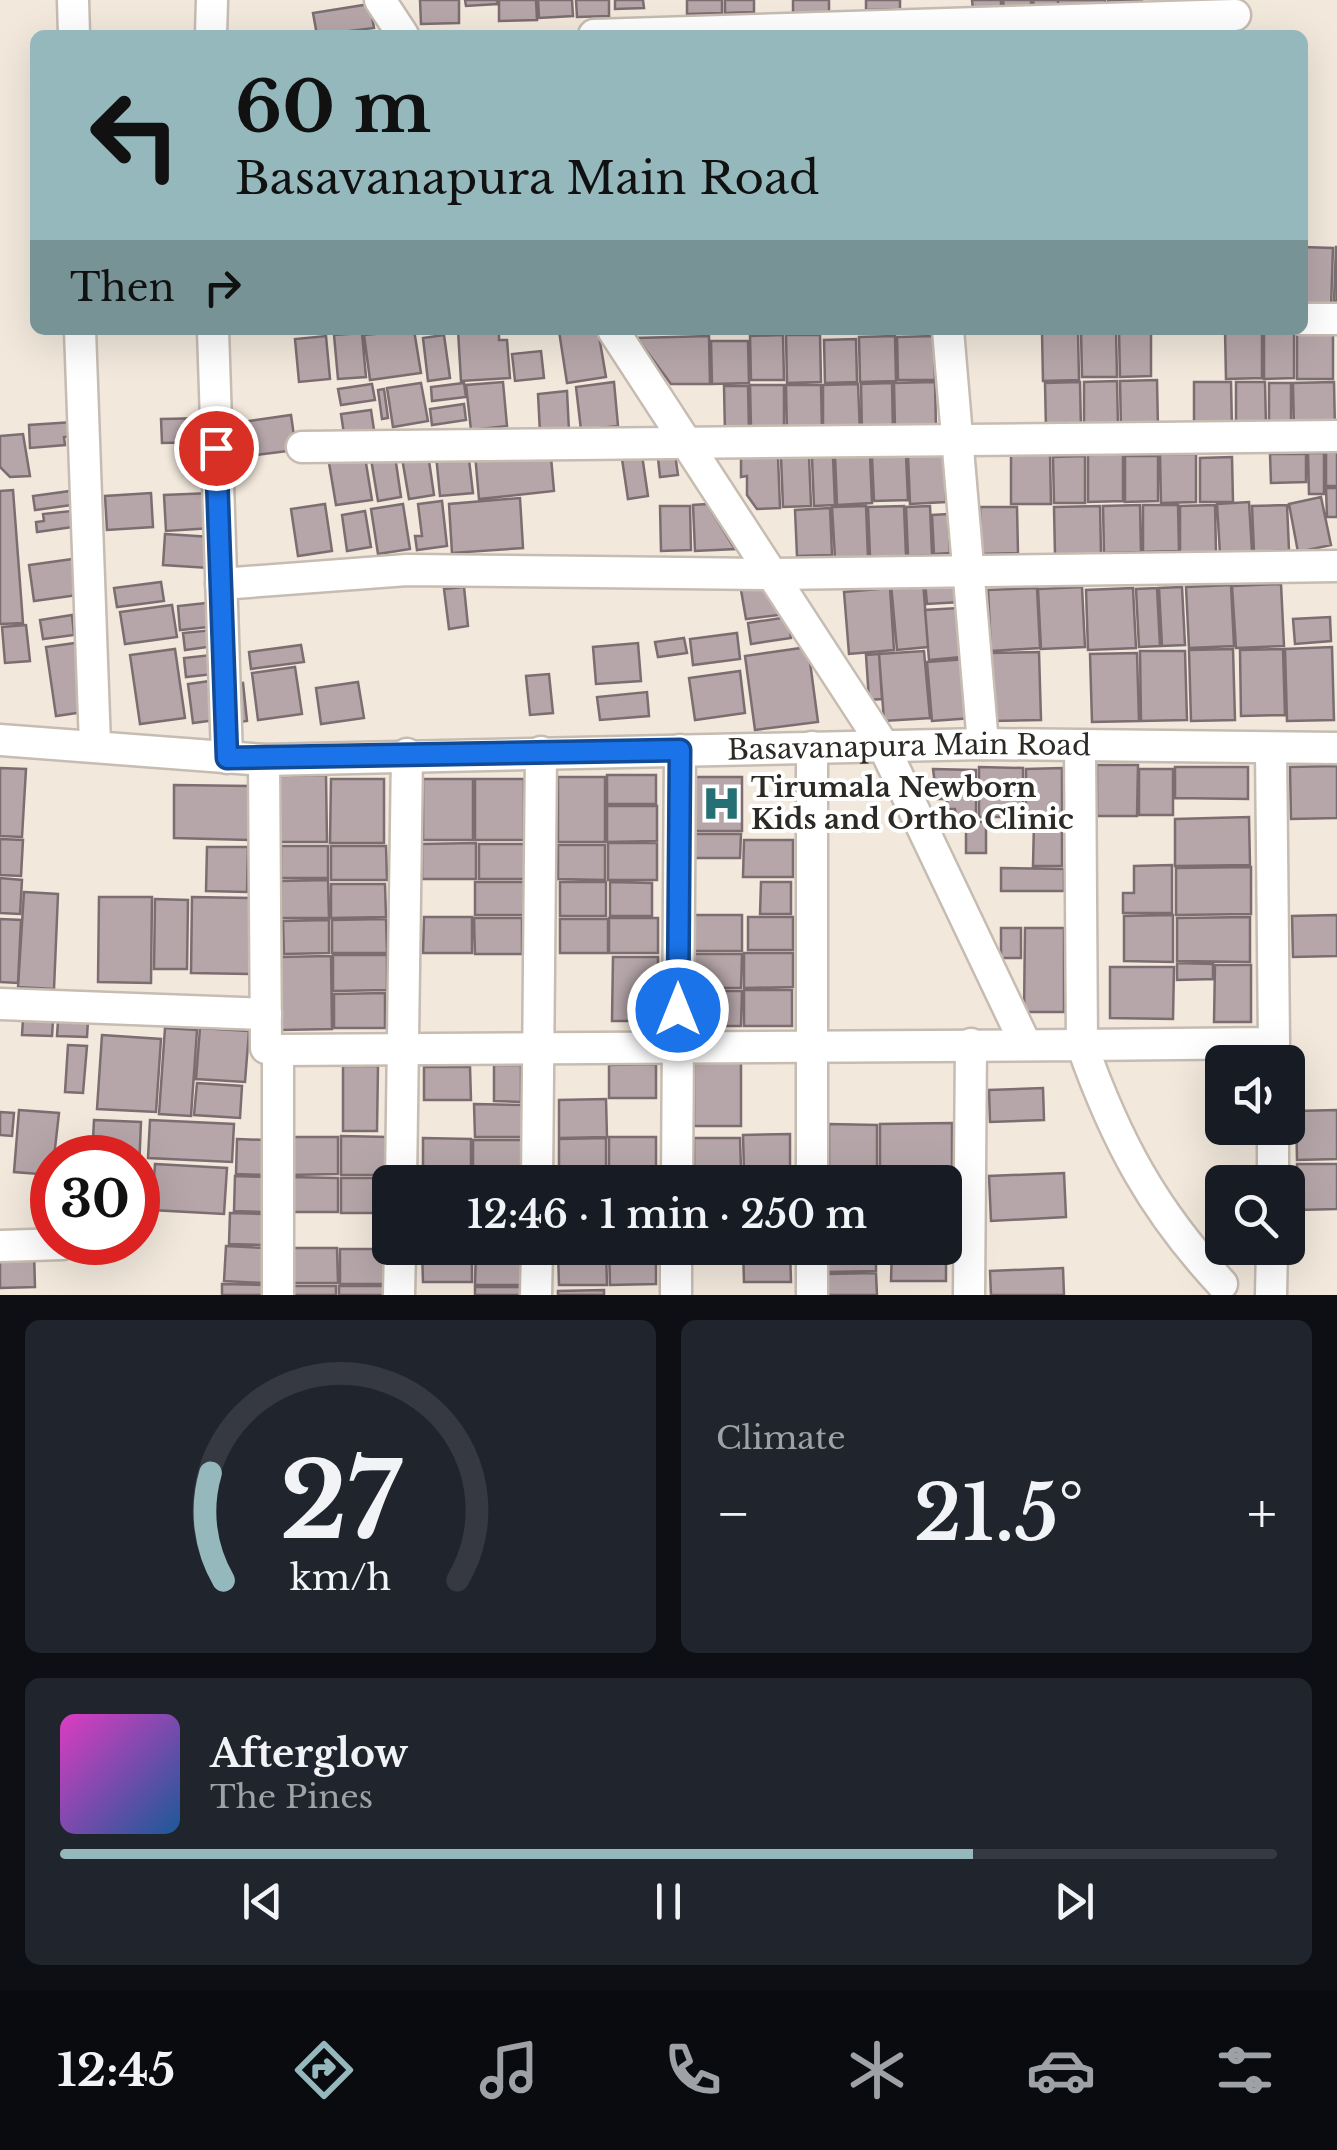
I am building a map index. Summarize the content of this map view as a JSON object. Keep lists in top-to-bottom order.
{
  "streets": {
    "street": ["Basavanapura Main Road"]
  },
  "places": {
    "hospital": ["Tirumala Newborn Kids and Ortho Clinic"]
  },
  "page": {
    "turn": ["60 m", "Basavanapura Main Road"],
    "then": "Then",
    "limit": "30",
    "trip": "12:46 · 1 min · 250 m",
    "tile": "Climate",
    "heat": ["−", "21.5°", "+"],
    "song": ["Afterglow", "The Pines"],
    "tabs": "12:45",
    "gauge": ["27", "km/h"]
  }
}
